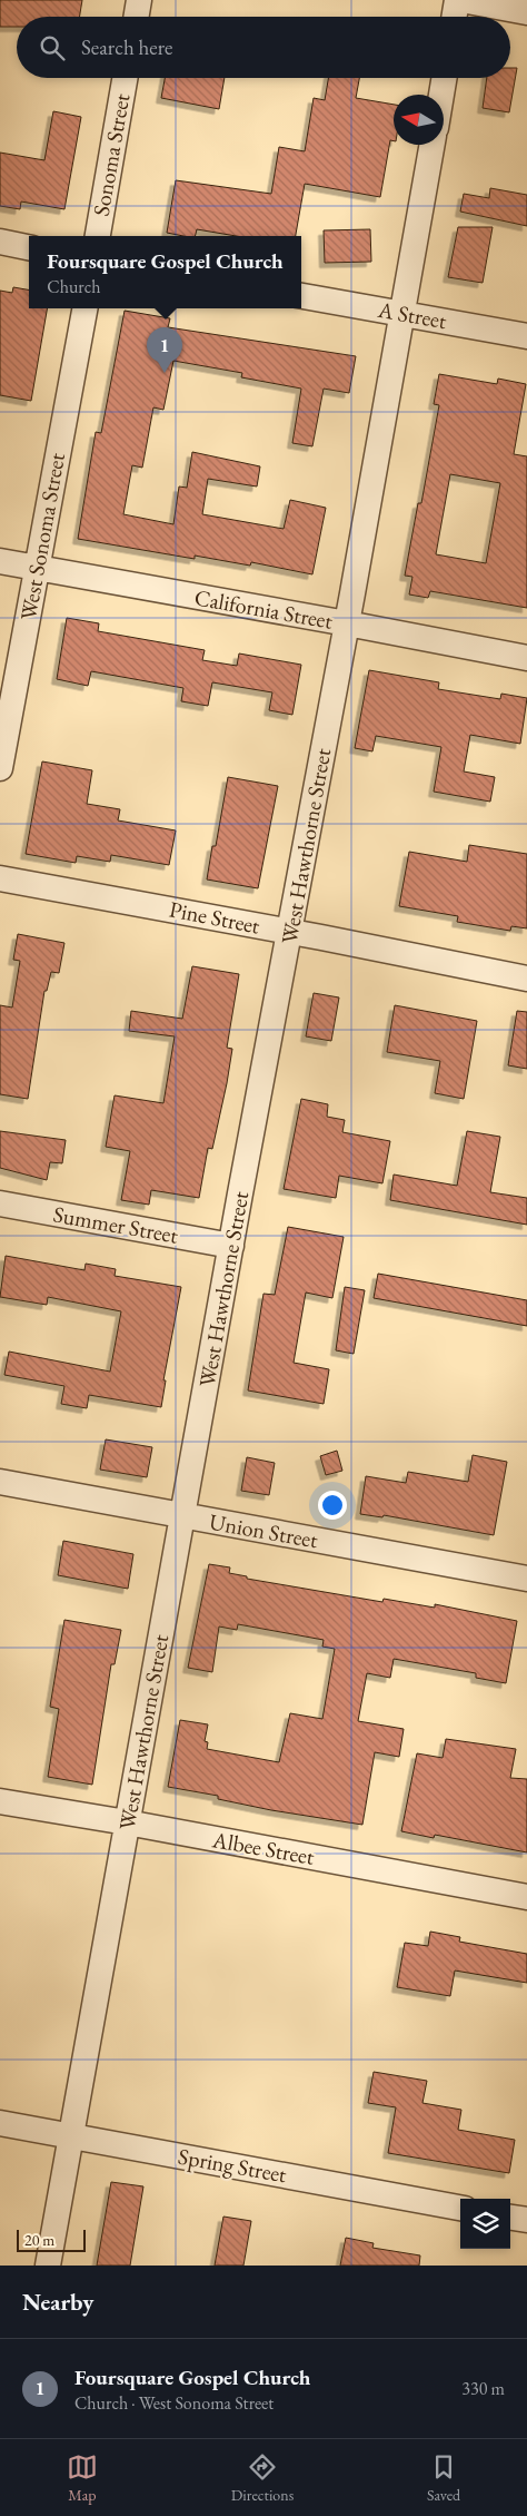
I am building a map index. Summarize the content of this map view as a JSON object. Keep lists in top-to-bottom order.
{
  "streets": {
    "street": [
      "Sonoma Street",
      "A Street",
      "West Sonoma Street",
      "California Street",
      "West Hawthorne Street",
      "Pine Street",
      "Summer Street",
      "Union Street",
      "Albee Street",
      "Spring Street"
    ]
  },
  "crossings": [
    ["A Street", "West Hawthorne Street"],
    ["West Sonoma Street", "California Street"],
    ["California Street", "West Hawthorne Street"],
    ["West Hawthorne Street", "Pine Street"],
    ["West Hawthorne Street", "Summer Street"],
    ["West Hawthorne Street", "Union Street"],
    ["West Hawthorne Street", "Albee Street"],
    ["West Hawthorne Street", "Spring Street"]
  ],
  "scale_bar": "20 m",
  "north": "left",
  "page": {
    "search": "Search here",
    "popup": ["Foursquare Gospel Church", "Church"],
    "pins": "1",
    "scale": "20 m",
    "heading": "Nearby",
    "list": [
      {
        "mark": "1",
        "name": "Foursquare Gospel Church",
        "note": "Church · West Sonoma Street",
        "value": "330 m"
      }
    ],
    "nav": ["Map", "Directions", "Saved"]
  }
}
